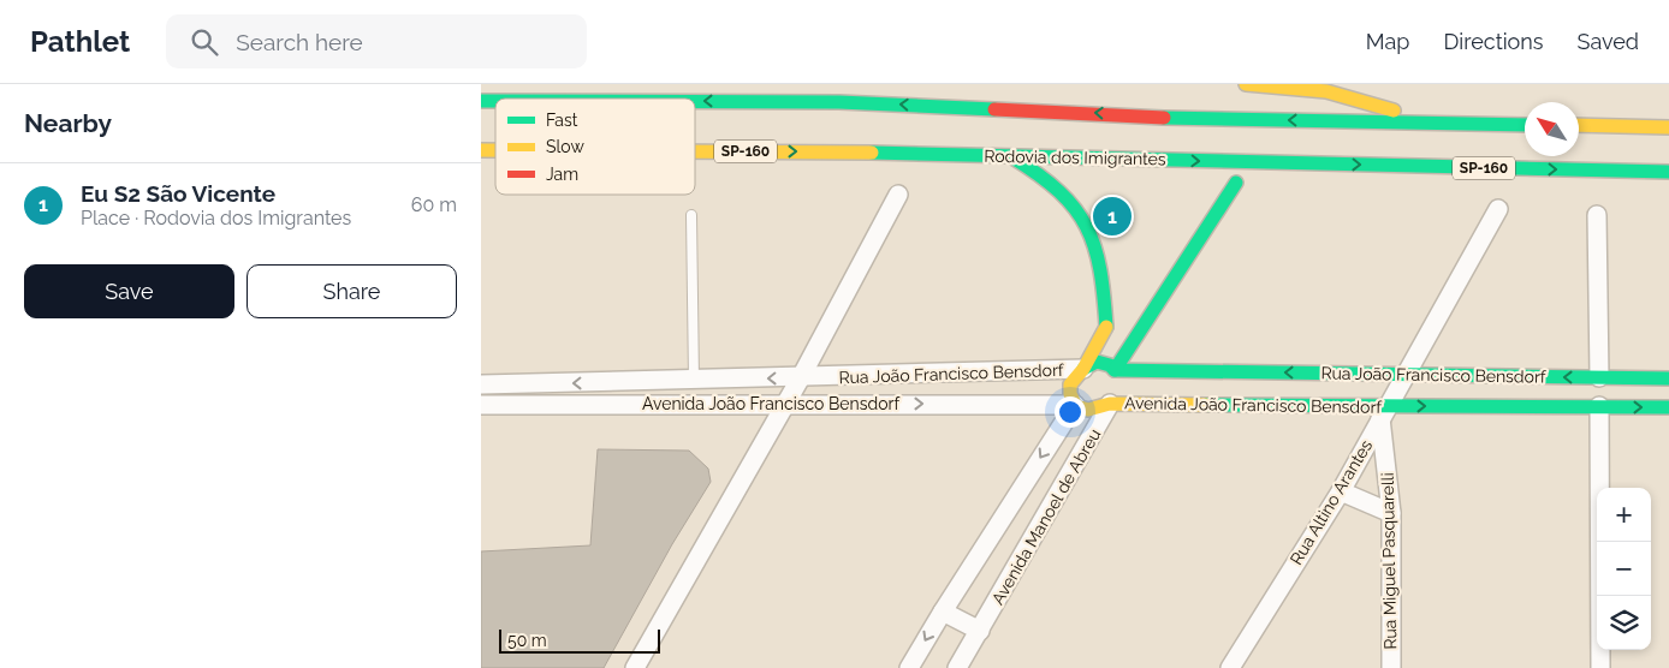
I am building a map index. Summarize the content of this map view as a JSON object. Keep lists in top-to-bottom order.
{
  "streets": {
    "main road": [
      "SP-160",
      "Rodovia dos Imigrantes",
      "Rua João Francisco Bensdorf",
      "Avenida João Francisco Bensdorf",
      "Avenida Manoel de Abreu"
    ],
    "street": ["Rua Altino Arantes", "Rua Miguel Pasquarelli"]
  },
  "crossings": [
    ["Rodovia dos Imigrantes", "Avenida Manoel de Abreu"],
    ["Rua João Francisco Bensdorf", "Avenida João Francisco Bensdorf"],
    ["Rua João Francisco Bensdorf", "Rua Altino Arantes"],
    ["Rua João Francisco Bensdorf", "Avenida Manoel de Abreu"],
    ["Avenida João Francisco Bensdorf", "Rua Altino Arantes"],
    ["Avenida João Francisco Bensdorf", "Avenida Manoel de Abreu"],
    ["Avenida João Francisco Bensdorf", "Rua Miguel Pasquarelli"],
    ["Rua Altino Arantes", "Rua Miguel Pasquarelli"]
  ],
  "one_way": ["Rua João Francisco Bensdorf", "Avenida João Francisco Bensdorf"],
  "legend": ["Fast", "Slow", "Jam"],
  "scale_bar": "50 m",
  "north": "top left",
  "page": {
    "header": "Pathlet",
    "search": "Search here",
    "nav": ["Map", "Directions", "Saved"],
    "heading": "Nearby",
    "list": [
      {
        "mark": "1",
        "name": "Eu S2 São Vicente",
        "note": "Place · Rodovia dos Imigrantes",
        "value": "60 m"
      }
    ],
    "pins": "1",
    "buttons": ["Save", "Share"],
    "map_buttons": ["+", "−"],
    "scale": "50 m"
  }
}
